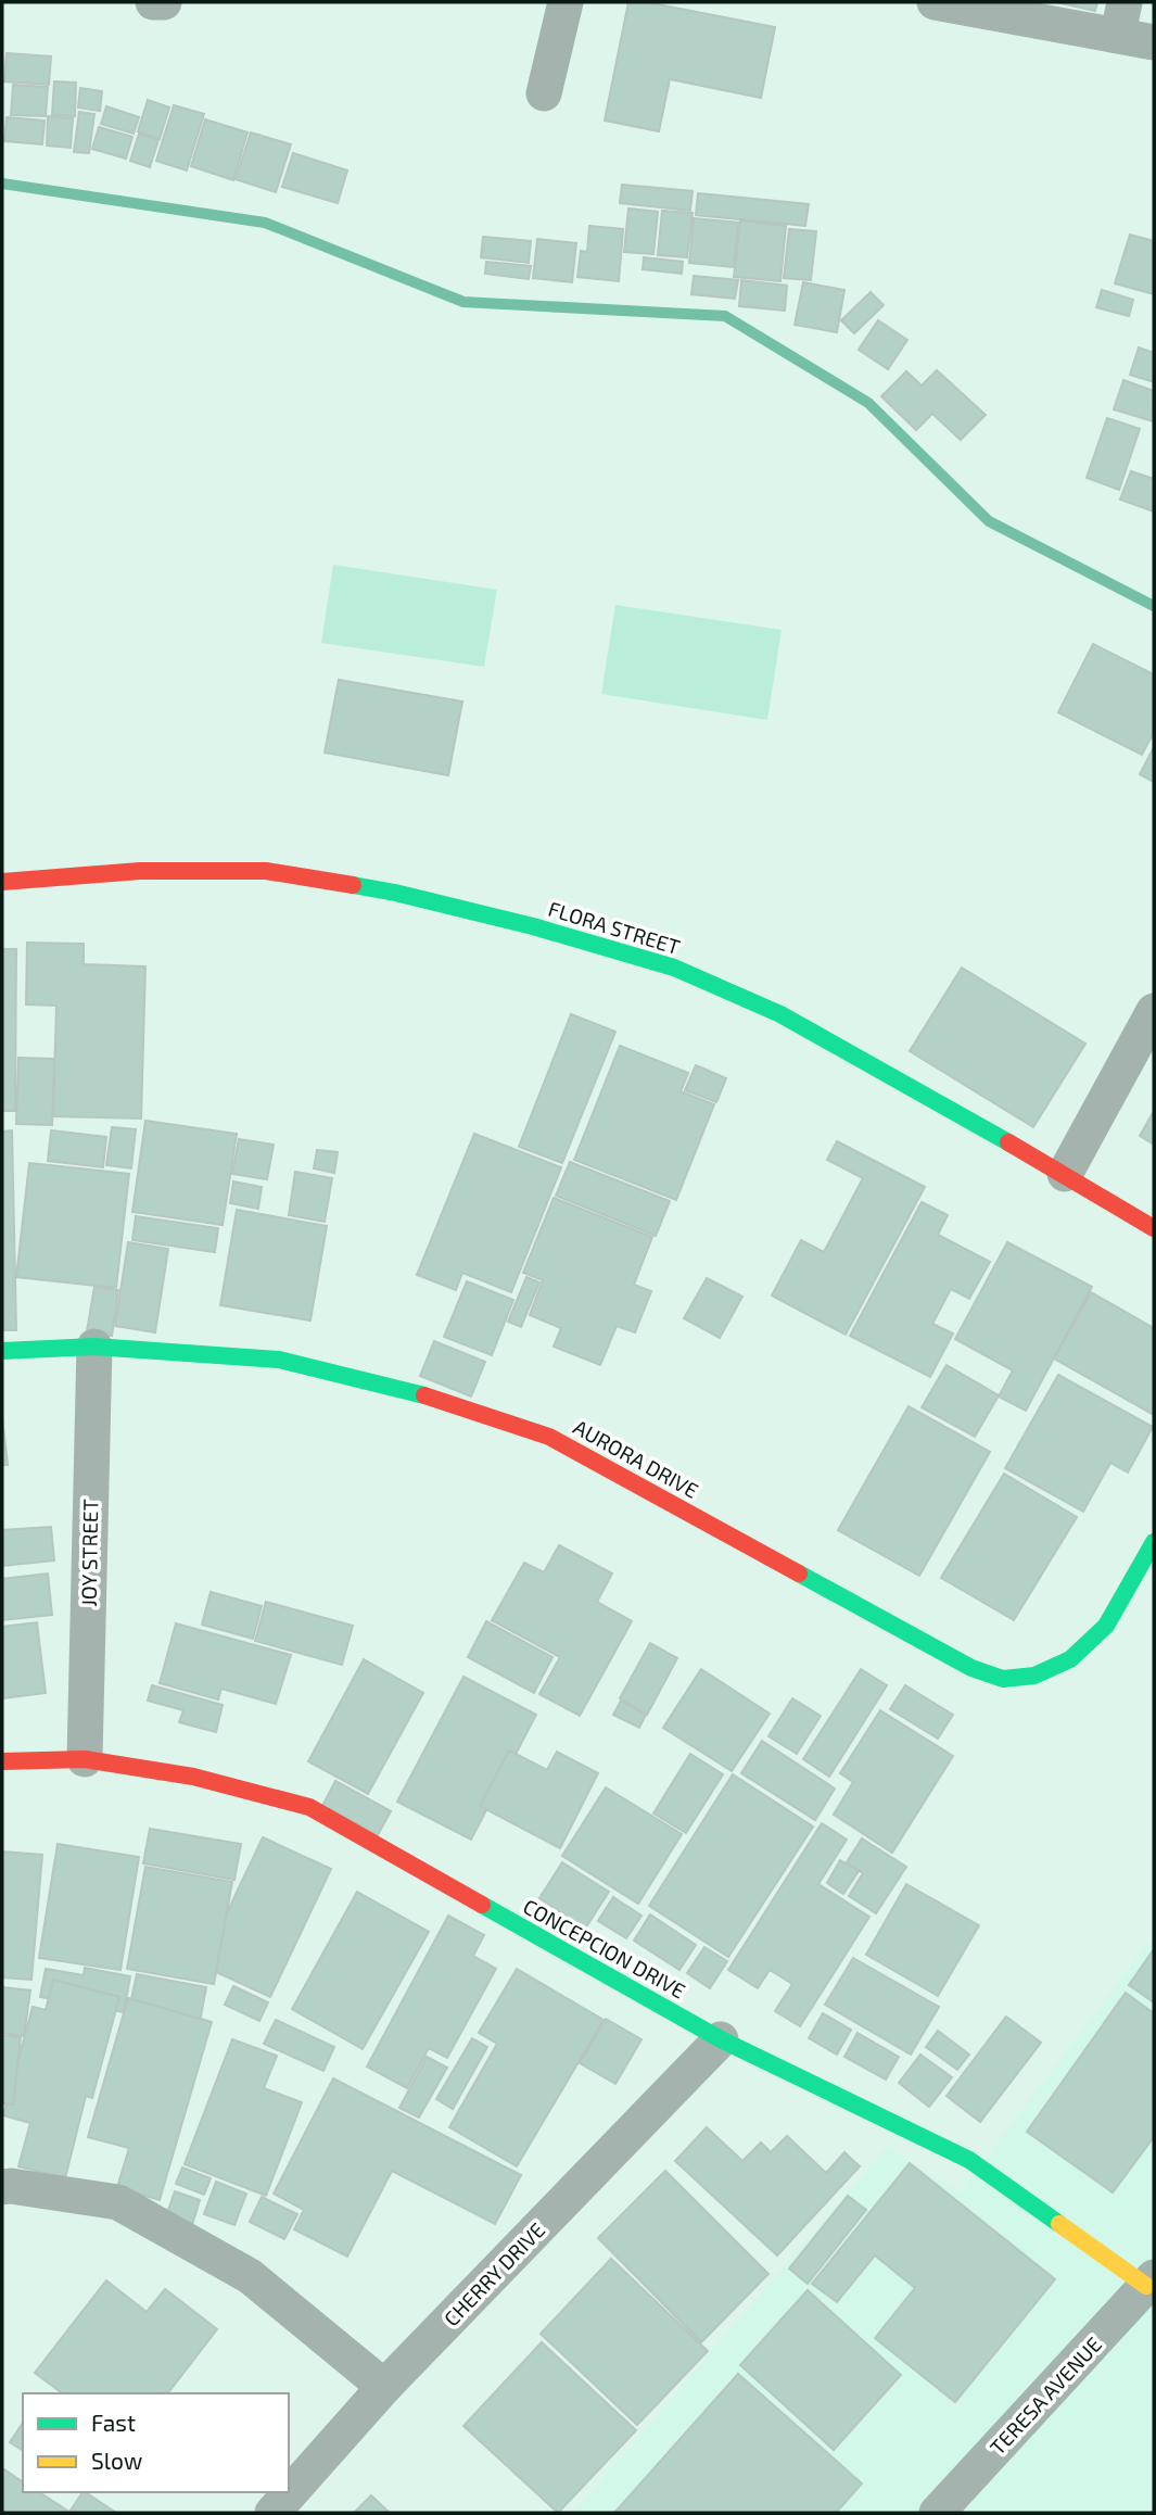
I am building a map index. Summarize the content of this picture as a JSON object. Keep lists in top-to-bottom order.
{
  "streets": {
    "street": [
      "FLORA STREET",
      "AURORA DRIVE",
      "JOY STREET",
      "CONCEPCION DRIVE",
      "CHERRY DRIVE",
      "TERESA AVENUE"
    ]
  },
  "crossings": [
    ["AURORA DRIVE", "JOY STREET"],
    ["JOY STREET", "CONCEPCION DRIVE"],
    ["CONCEPCION DRIVE", "CHERRY DRIVE"],
    ["CONCEPCION DRIVE", "TERESA AVENUE"]
  ],
  "legend": ["Fast", "Slow"]
}
